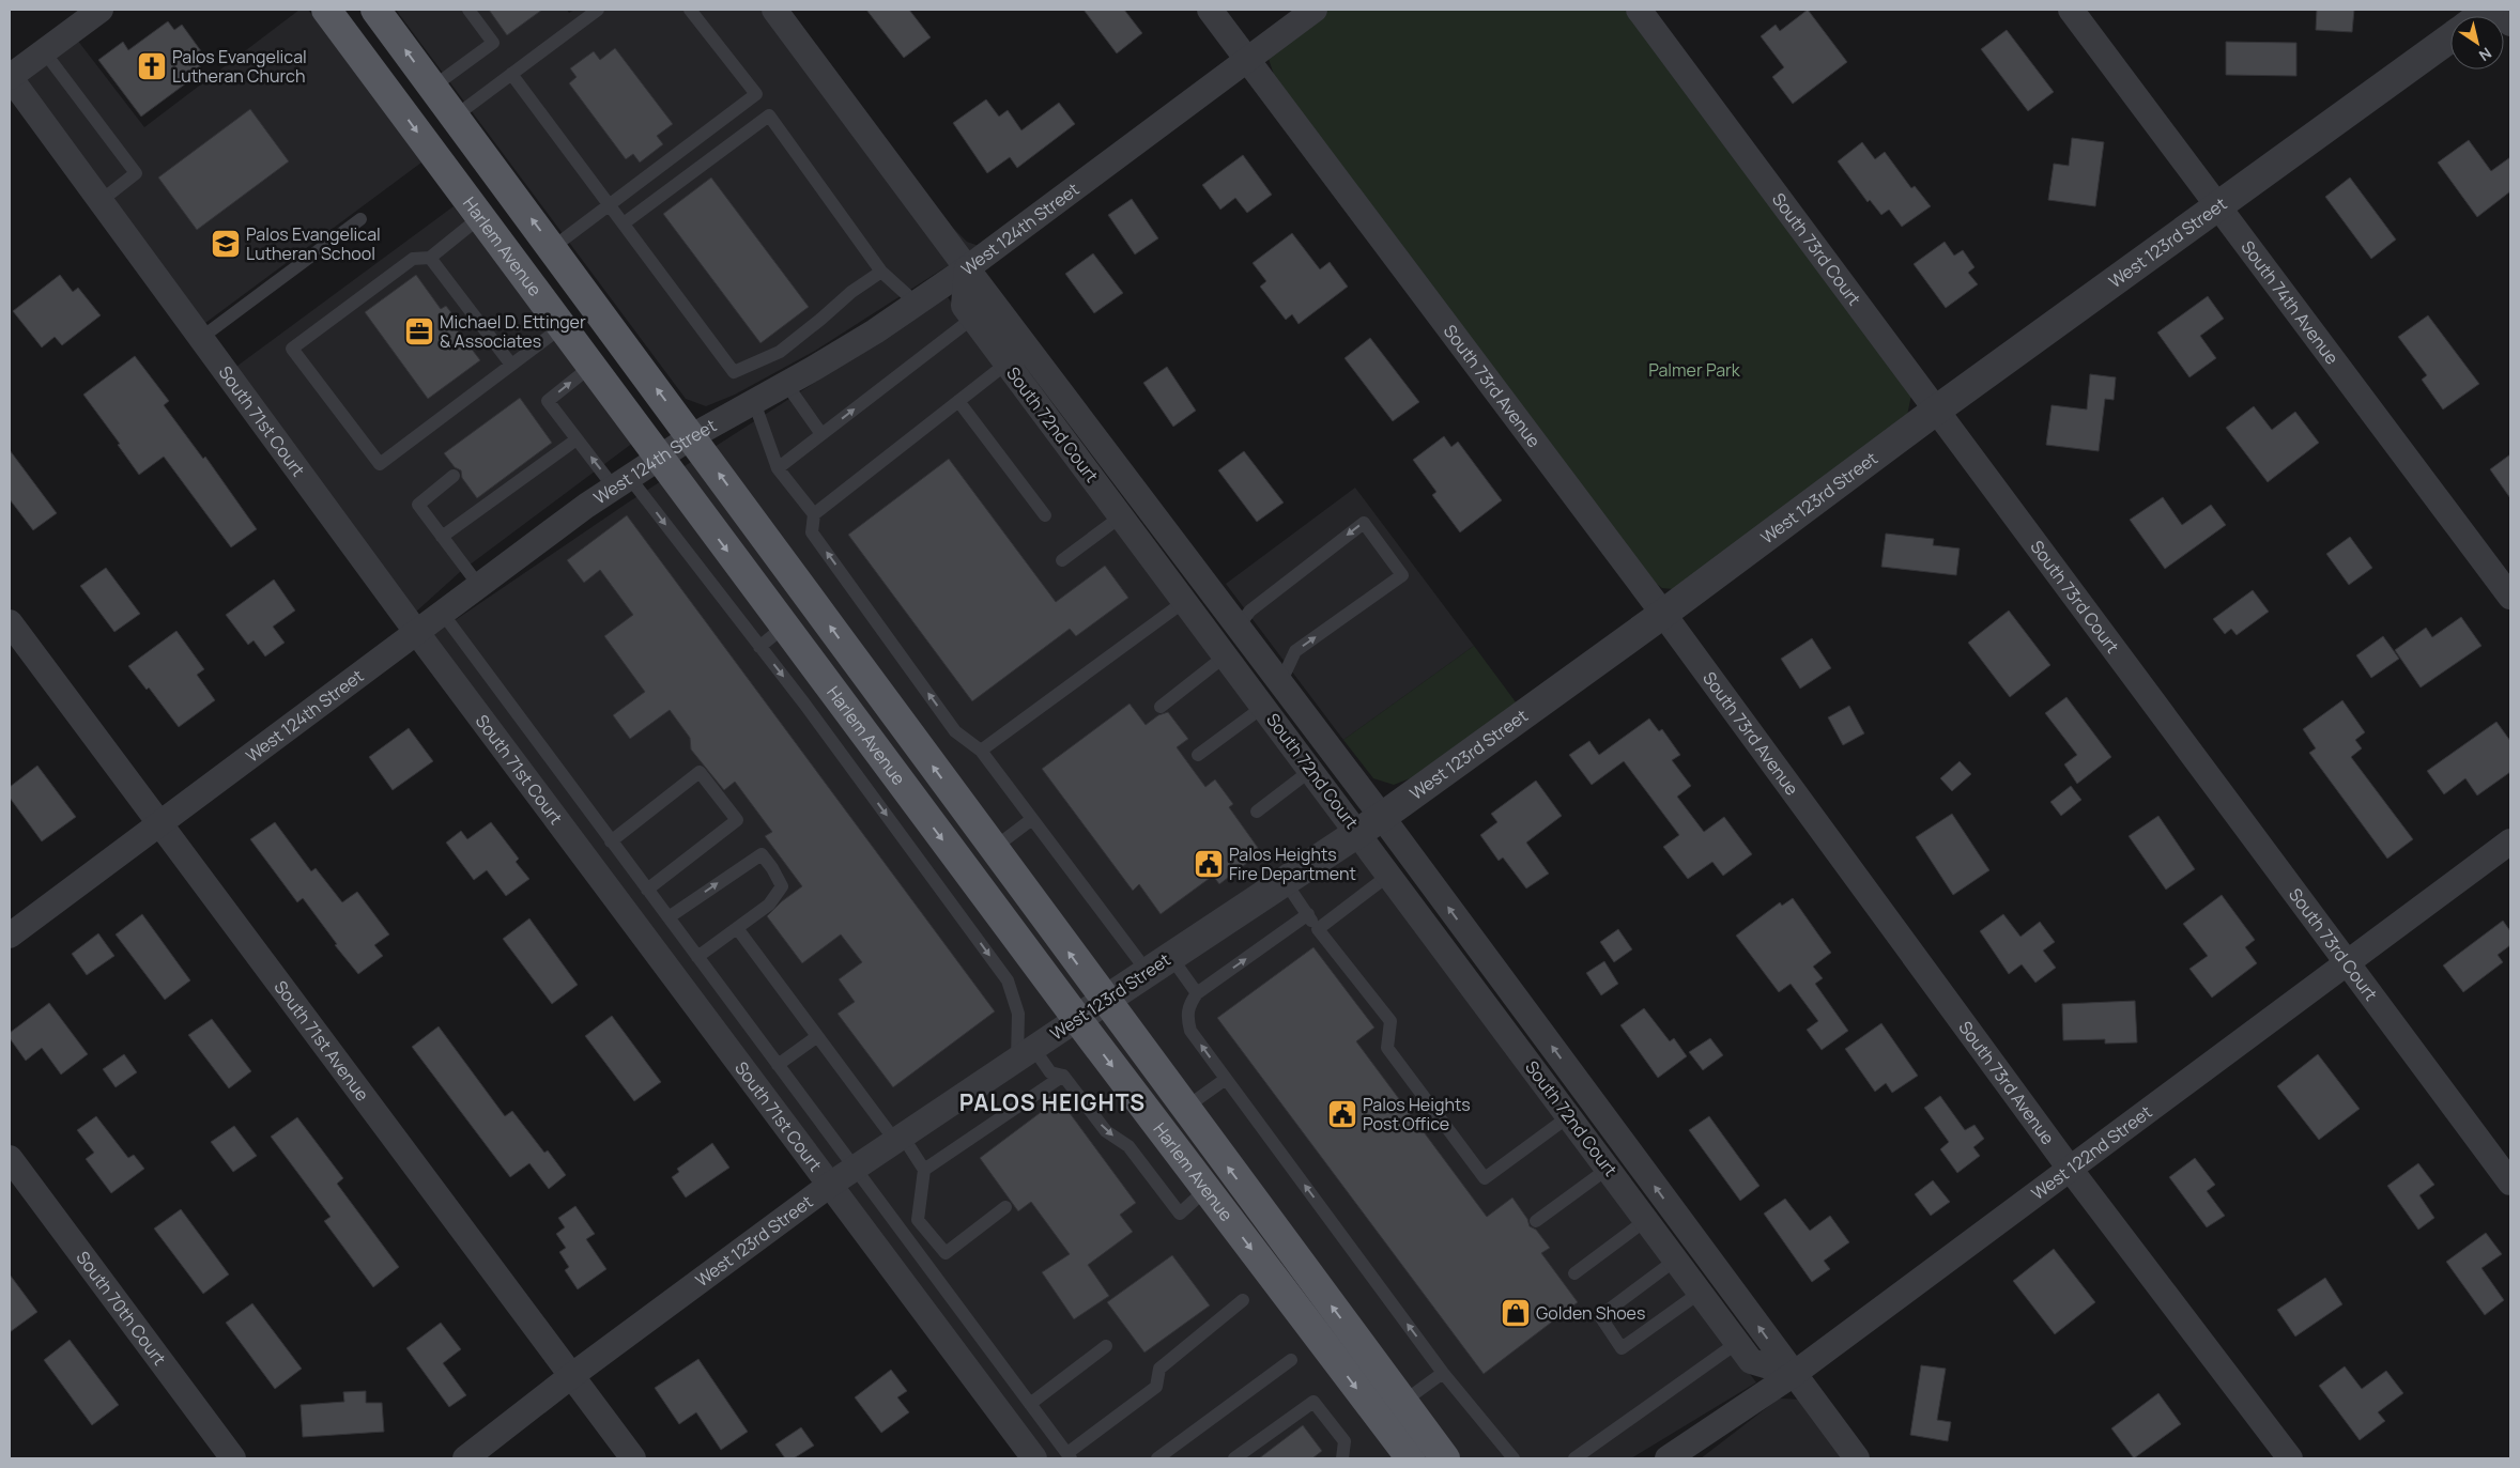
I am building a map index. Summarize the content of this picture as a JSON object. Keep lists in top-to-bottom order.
{
  "streets": {
    "main road": ["Harlem Avenue"],
    "street": [
      "West 124th Street",
      "West 123rd Street",
      "South 73rd Court",
      "South 74th Avenue",
      "South 73rd Avenue",
      "South 71st Court",
      "South 72nd Court",
      "South 71st Avenue",
      "West 122nd Street",
      "South 70th Court"
    ]
  },
  "crossings": [
    ["West 124th Street", "Harlem Avenue"],
    ["West 124th Street", "South 73rd Avenue"],
    ["West 124th Street", "South 71st Court"],
    ["West 124th Street", "South 72nd Court"],
    ["West 124th Street", "South 71st Avenue"],
    ["West 123rd Street", "Harlem Avenue"],
    ["West 123rd Street", "South 73rd Court"],
    ["West 123rd Street", "South 74th Avenue"],
    ["West 123rd Street", "South 73rd Avenue"],
    ["West 123rd Street", "South 71st Court"],
    ["West 123rd Street", "South 72nd Court"],
    ["West 123rd Street", "South 71st Avenue"],
    ["South 73rd Court", "West 122nd Street"],
    ["South 73rd Avenue", "West 122nd Street"],
    ["South 72nd Court", "West 122nd Street"]
  ],
  "districts": ["PALOS HEIGHTS"],
  "parks": ["Palmer Park"],
  "places": {
    "church": ["Palos Evangelical Lutheran Church"],
    "school or university": ["Palos Evangelical Lutheran School"],
    "office": ["Michael D. Ettinger & Associates"],
    "public building": ["Palos Heights Fire Department", "Palos Heights Post Office"],
    "shop": ["Golden Shoes"]
  },
  "north": "bottom right"
}
